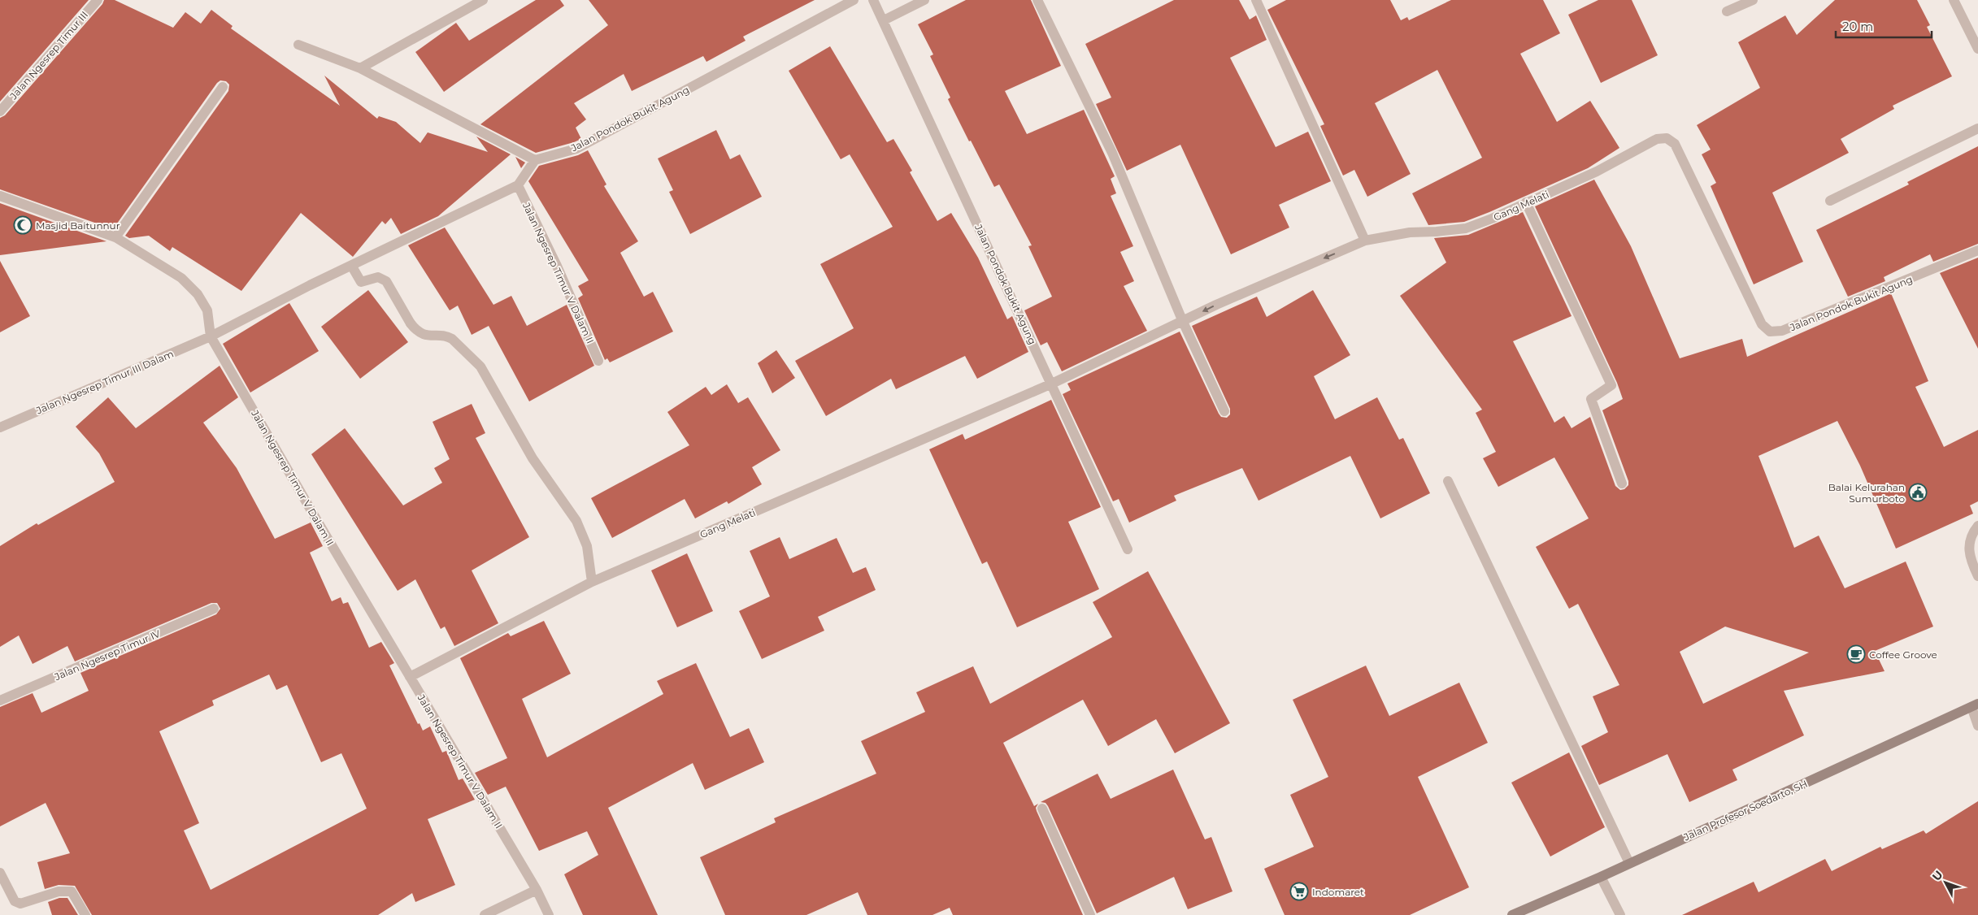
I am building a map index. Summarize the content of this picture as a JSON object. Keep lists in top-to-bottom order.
{
  "streets": {
    "main road": ["Jalan Profesor Soedarto, SH"],
    "street": [
      "Jalan Ngesrep Timur III",
      "Jalan Pondok Bukit Agung",
      "Gang Melati",
      "Jalan Ngesrep Timur V Dalam II",
      "Jalan Ngesrep Timur III Dalam",
      "Jalan Ngesrep Timur IV"
    ]
  },
  "crossings": [
    ["Jalan Pondok Bukit Agung", "Gang Melati"],
    ["Gang Melati", "Jalan Ngesrep Timur V Dalam II"],
    ["Jalan Ngesrep Timur V Dalam II", "Jalan Ngesrep Timur III Dalam"]
  ],
  "places": {
    "mosque": ["Masjid Baitunnur"],
    "public building": ["Balai Kelurahan Sumurboto"],
    "cafe": ["Coffee Groove"],
    "supermarket": ["Indomaret"]
  },
  "scale_bar": "20 m",
  "north": "top left"
}
